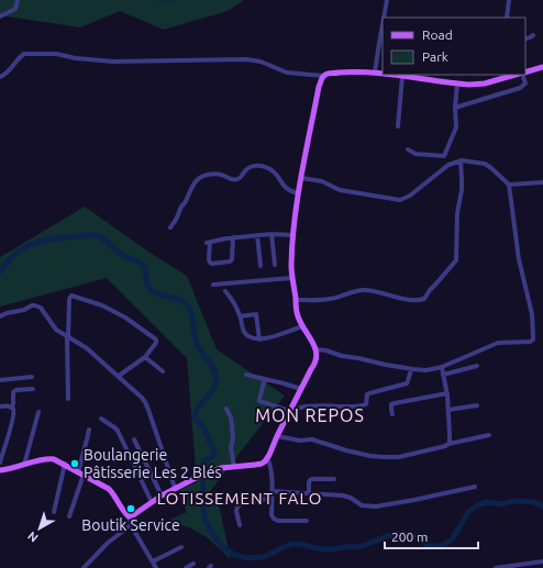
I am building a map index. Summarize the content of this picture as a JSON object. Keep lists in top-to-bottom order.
{
  "districts": ["MON REPOS", "LOTISSEMENT FALO"],
  "places": ["Boulangerie Pâtisserie Les 2 Blés", "Boutik Service"],
  "legend": ["Road", "Park"],
  "scale_bar": "200 m",
  "north": "bottom left"
}
